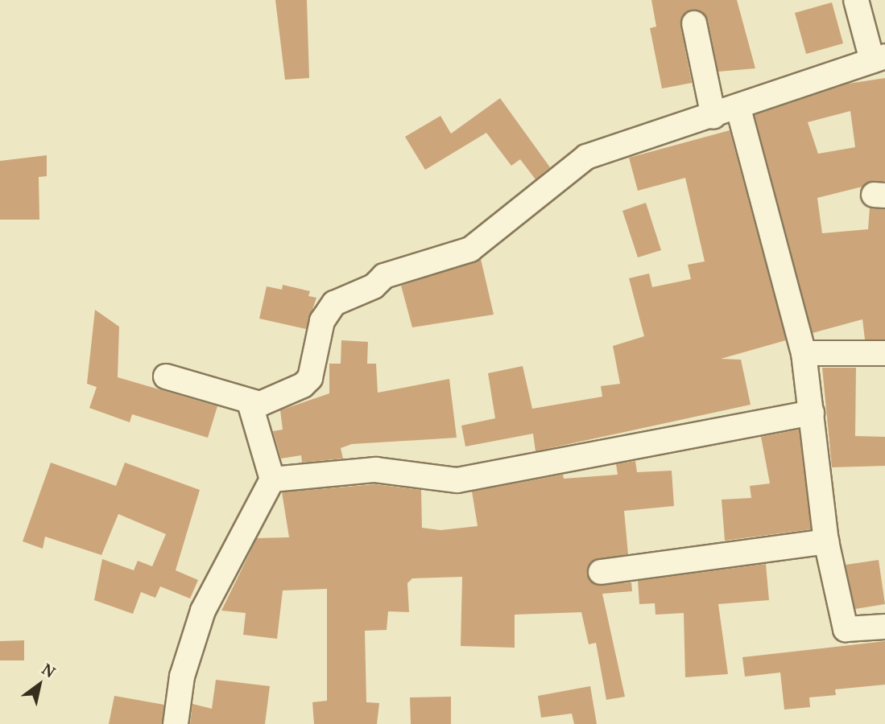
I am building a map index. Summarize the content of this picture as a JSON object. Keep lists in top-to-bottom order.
{
  "north": "top right"
}
